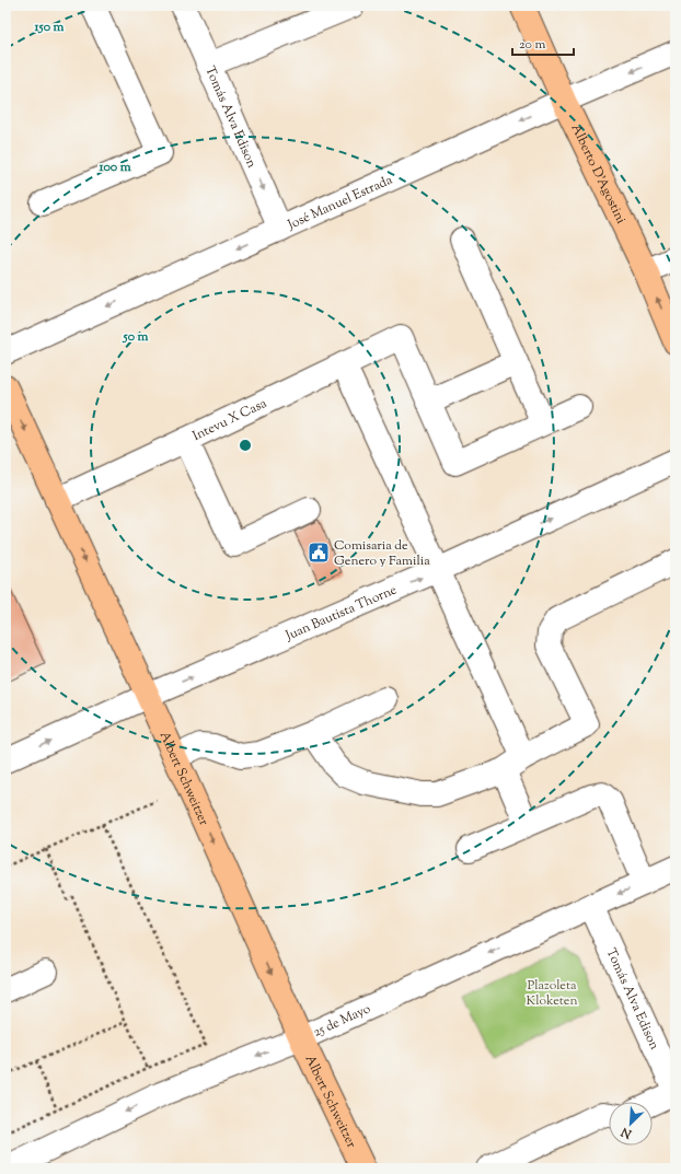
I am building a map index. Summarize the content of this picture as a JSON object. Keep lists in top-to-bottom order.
{
  "streets": {
    "main road": ["Alberto D'Agostini", "Albert Schweitzer"],
    "street": [
      "Tomás Alva Edison",
      "José Manuel Estrada",
      "Intevu X Casa",
      "Juan Bautista Thorne",
      "25 de Mayo"
    ]
  },
  "crossings": [
    ["Tomás Alva Edison", "José Manuel Estrada"],
    ["Tomás Alva Edison", "25 de Mayo"],
    ["Alberto D'Agostini", "José Manuel Estrada"],
    ["Intevu X Casa", "Albert Schweitzer"],
    ["Juan Bautista Thorne", "Albert Schweitzer"],
    ["Albert Schweitzer", "25 de Mayo"]
  ],
  "one_way": ["Tomás Alva Edison", "José Manuel Estrada", "Albert Schweitzer"],
  "parks": ["Plazoleta Kloketen"],
  "places": {
    "public building": ["Comisaria de Genero y Familia"]
  },
  "scale_bar": "20 m",
  "north": "bottom left",
  "rings": ["150 m", "100 m", "50 m"]
}
